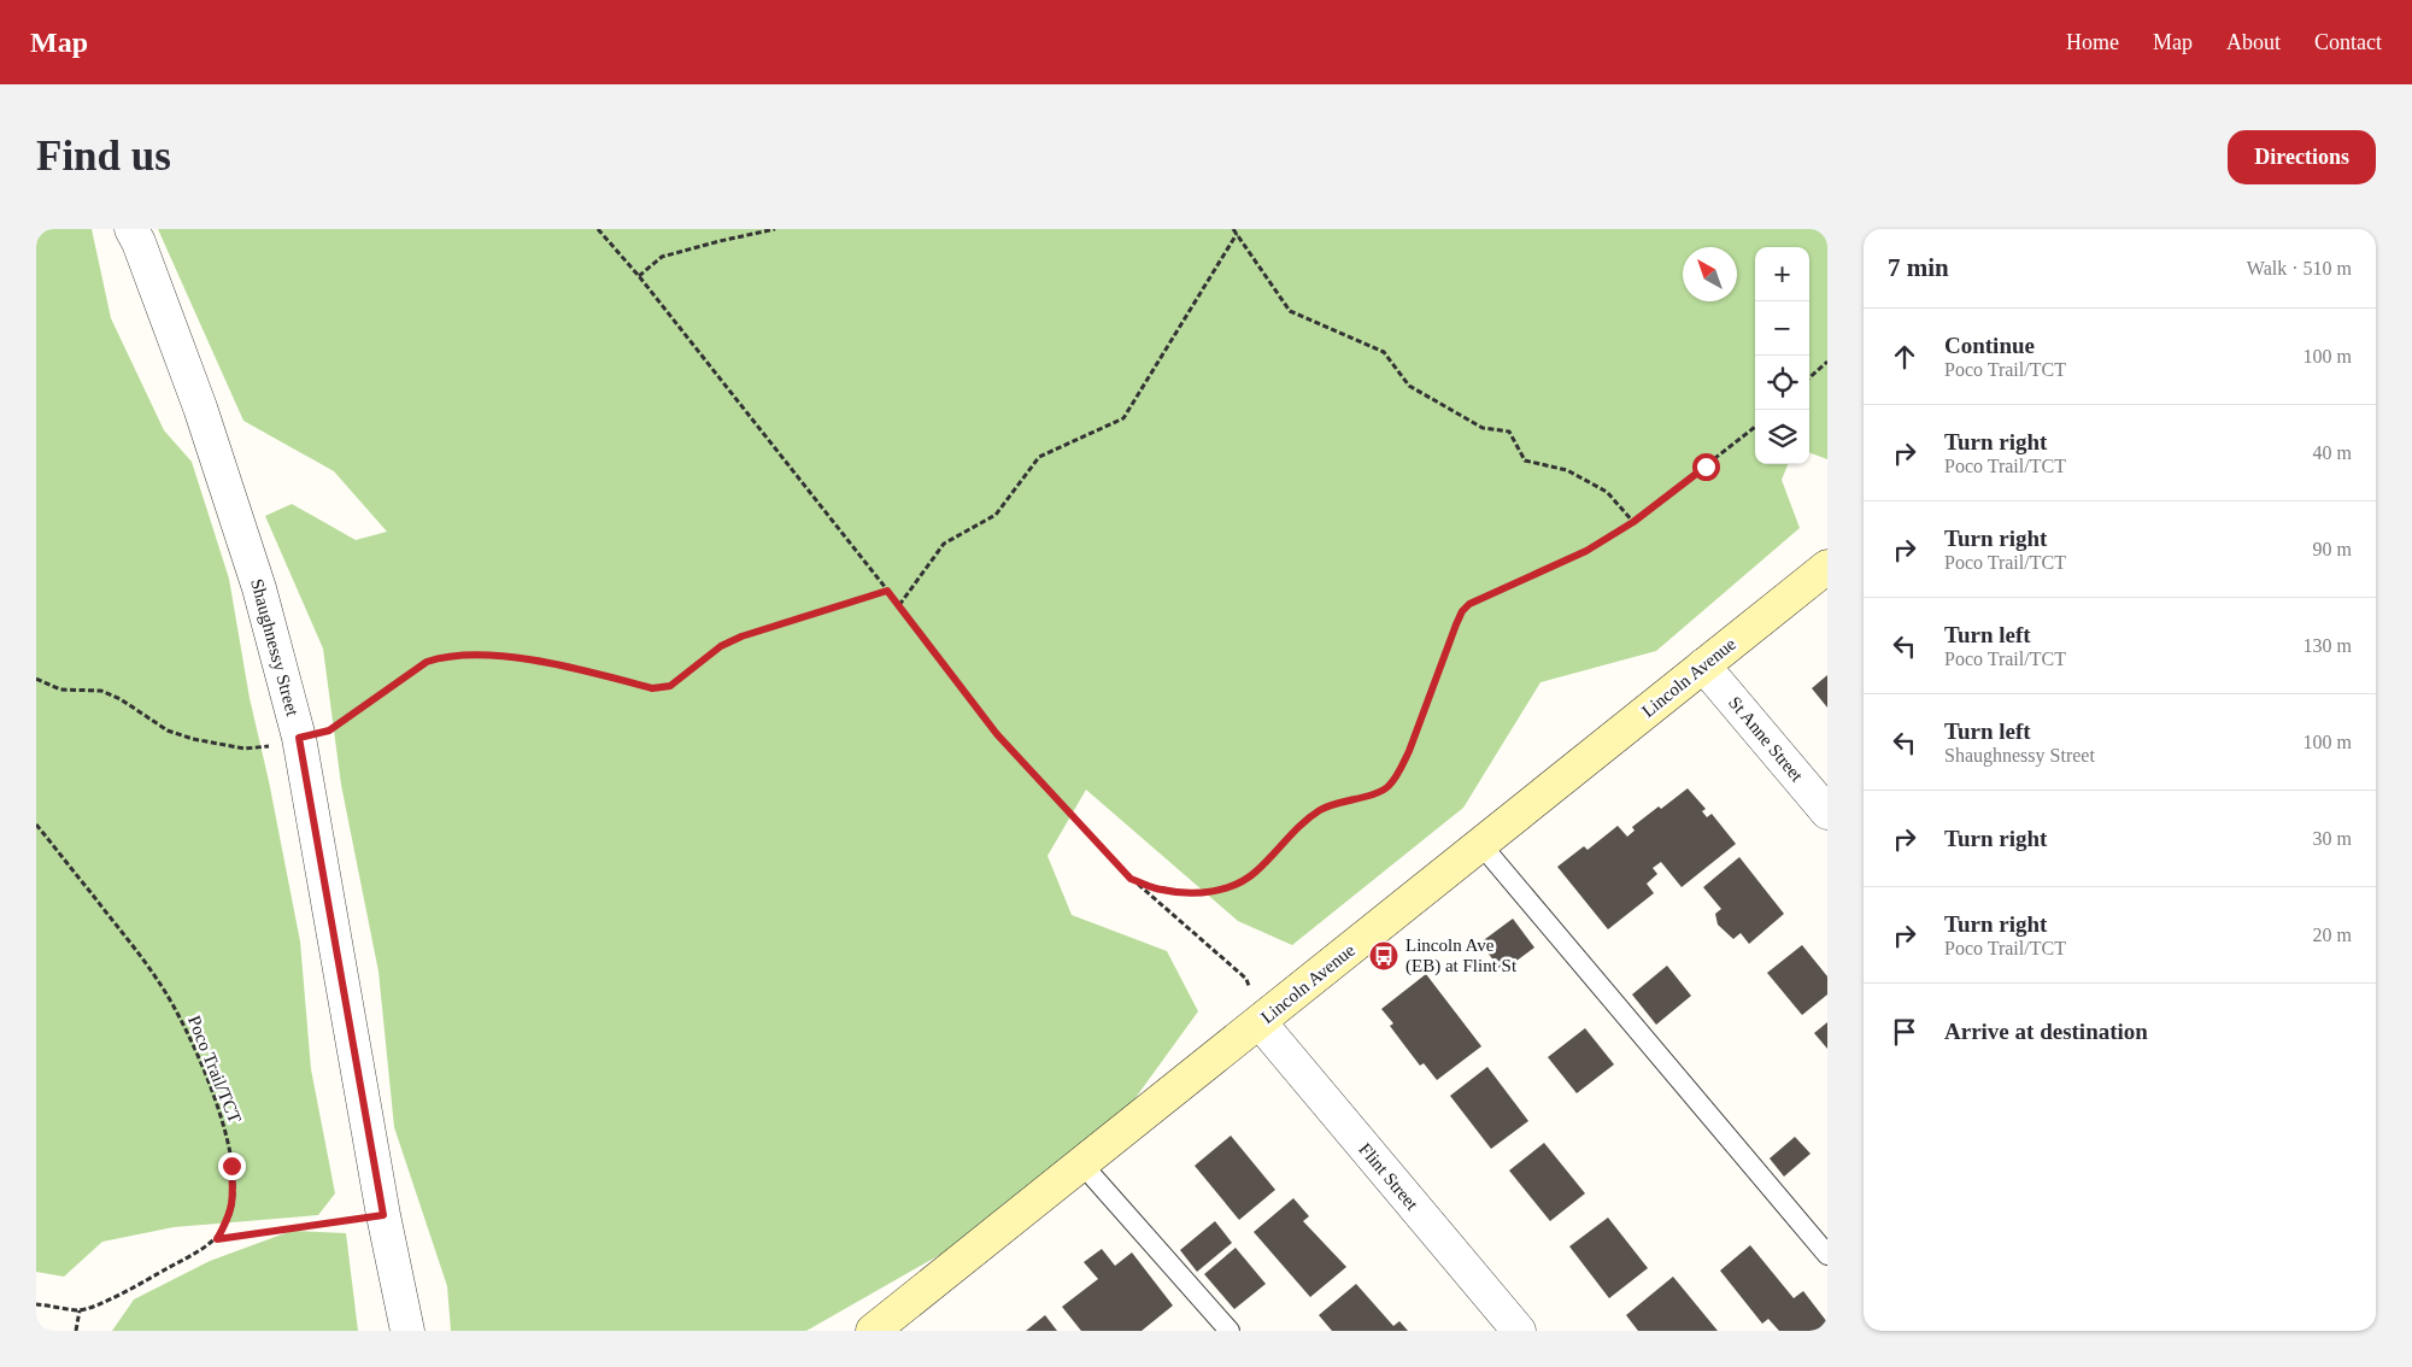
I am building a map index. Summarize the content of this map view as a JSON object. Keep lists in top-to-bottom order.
{
  "streets": {
    "main road": ["Lincoln Avenue"],
    "street": ["Shaughnessy Street", "St Anne Street", "Flint Street"],
    "path": ["Poco Trail/TCT"]
  },
  "crossings": [
    ["Lincoln Avenue", "St Anne Street"],
    ["Lincoln Avenue", "Flint Street"]
  ],
  "places": {
    "bus stop": ["Lincoln Ave (EB) at Flint St"]
  },
  "north": "top left",
  "page": {
    "header": "Map",
    "nav": [
      "Home",
      "Map",
      "About",
      "Contact"
    ],
    "buttons": "Directions",
    "title": "Find us",
    "heading": ["7 min", "Walk · 510 m"],
    "map_buttons": ["+", "−"],
    "list": [
      ["Continue", "Poco Trail/TCT", "100 m"],
      ["Turn right", "Poco Trail/TCT", "40 m"],
      ["Turn right", "Poco Trail/TCT", "90 m"],
      ["Turn left", "Poco Trail/TCT", "130 m"],
      ["Turn left", "Shaughnessy Street", "100 m"],
      ["Turn right", "30 m"],
      ["Turn right", "Poco Trail/TCT", "20 m"],
      "Arrive at destination"
    ]
  }
}
